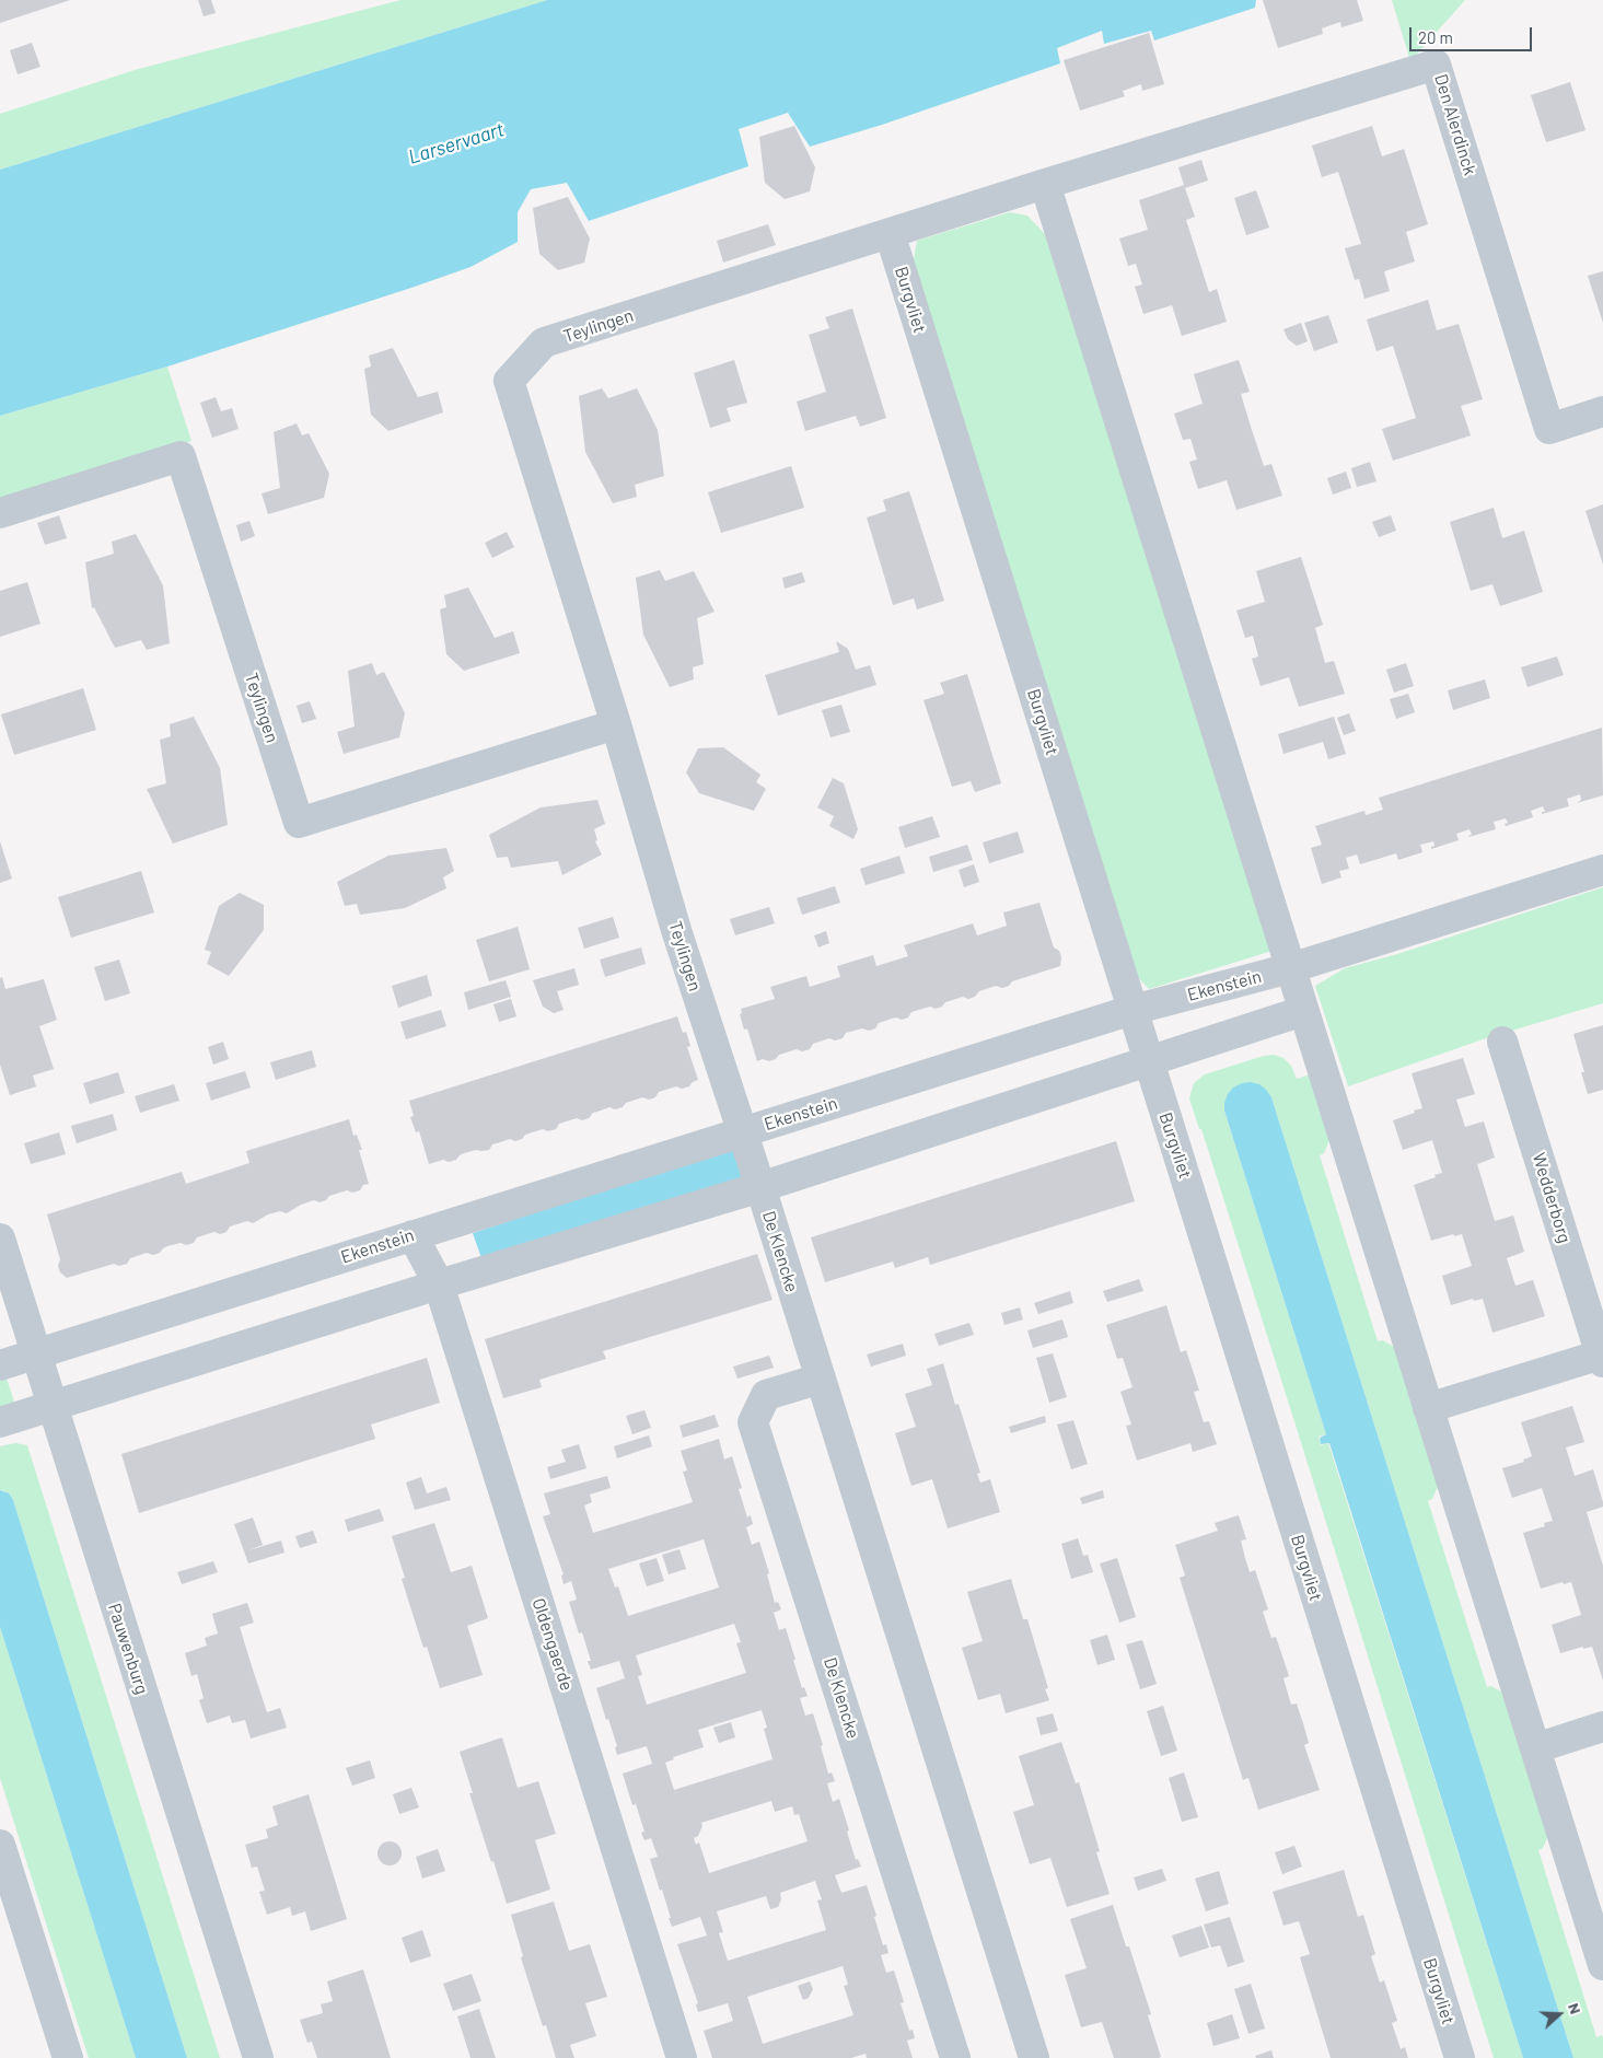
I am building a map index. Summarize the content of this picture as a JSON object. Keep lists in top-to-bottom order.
{
  "streets": {
    "street": [
      "Den Alerdinck",
      "Burgvliet",
      "Teylingen",
      "Ekenstein",
      "Wedderborg",
      "De Klencke",
      "Oldengaerde",
      "Pauwenburg"
    ]
  },
  "crossings": [
    ["Den Alerdinck", "Teylingen"],
    ["Burgvliet", "Teylingen"],
    ["Burgvliet", "Ekenstein"],
    ["Teylingen", "Ekenstein"],
    ["Teylingen", "De Klencke"],
    ["Ekenstein", "Oldengaerde"],
    ["Ekenstein", "Pauwenburg"]
  ],
  "water": ["Larservaart"],
  "scale_bar": "20 m",
  "north": "right"
}
